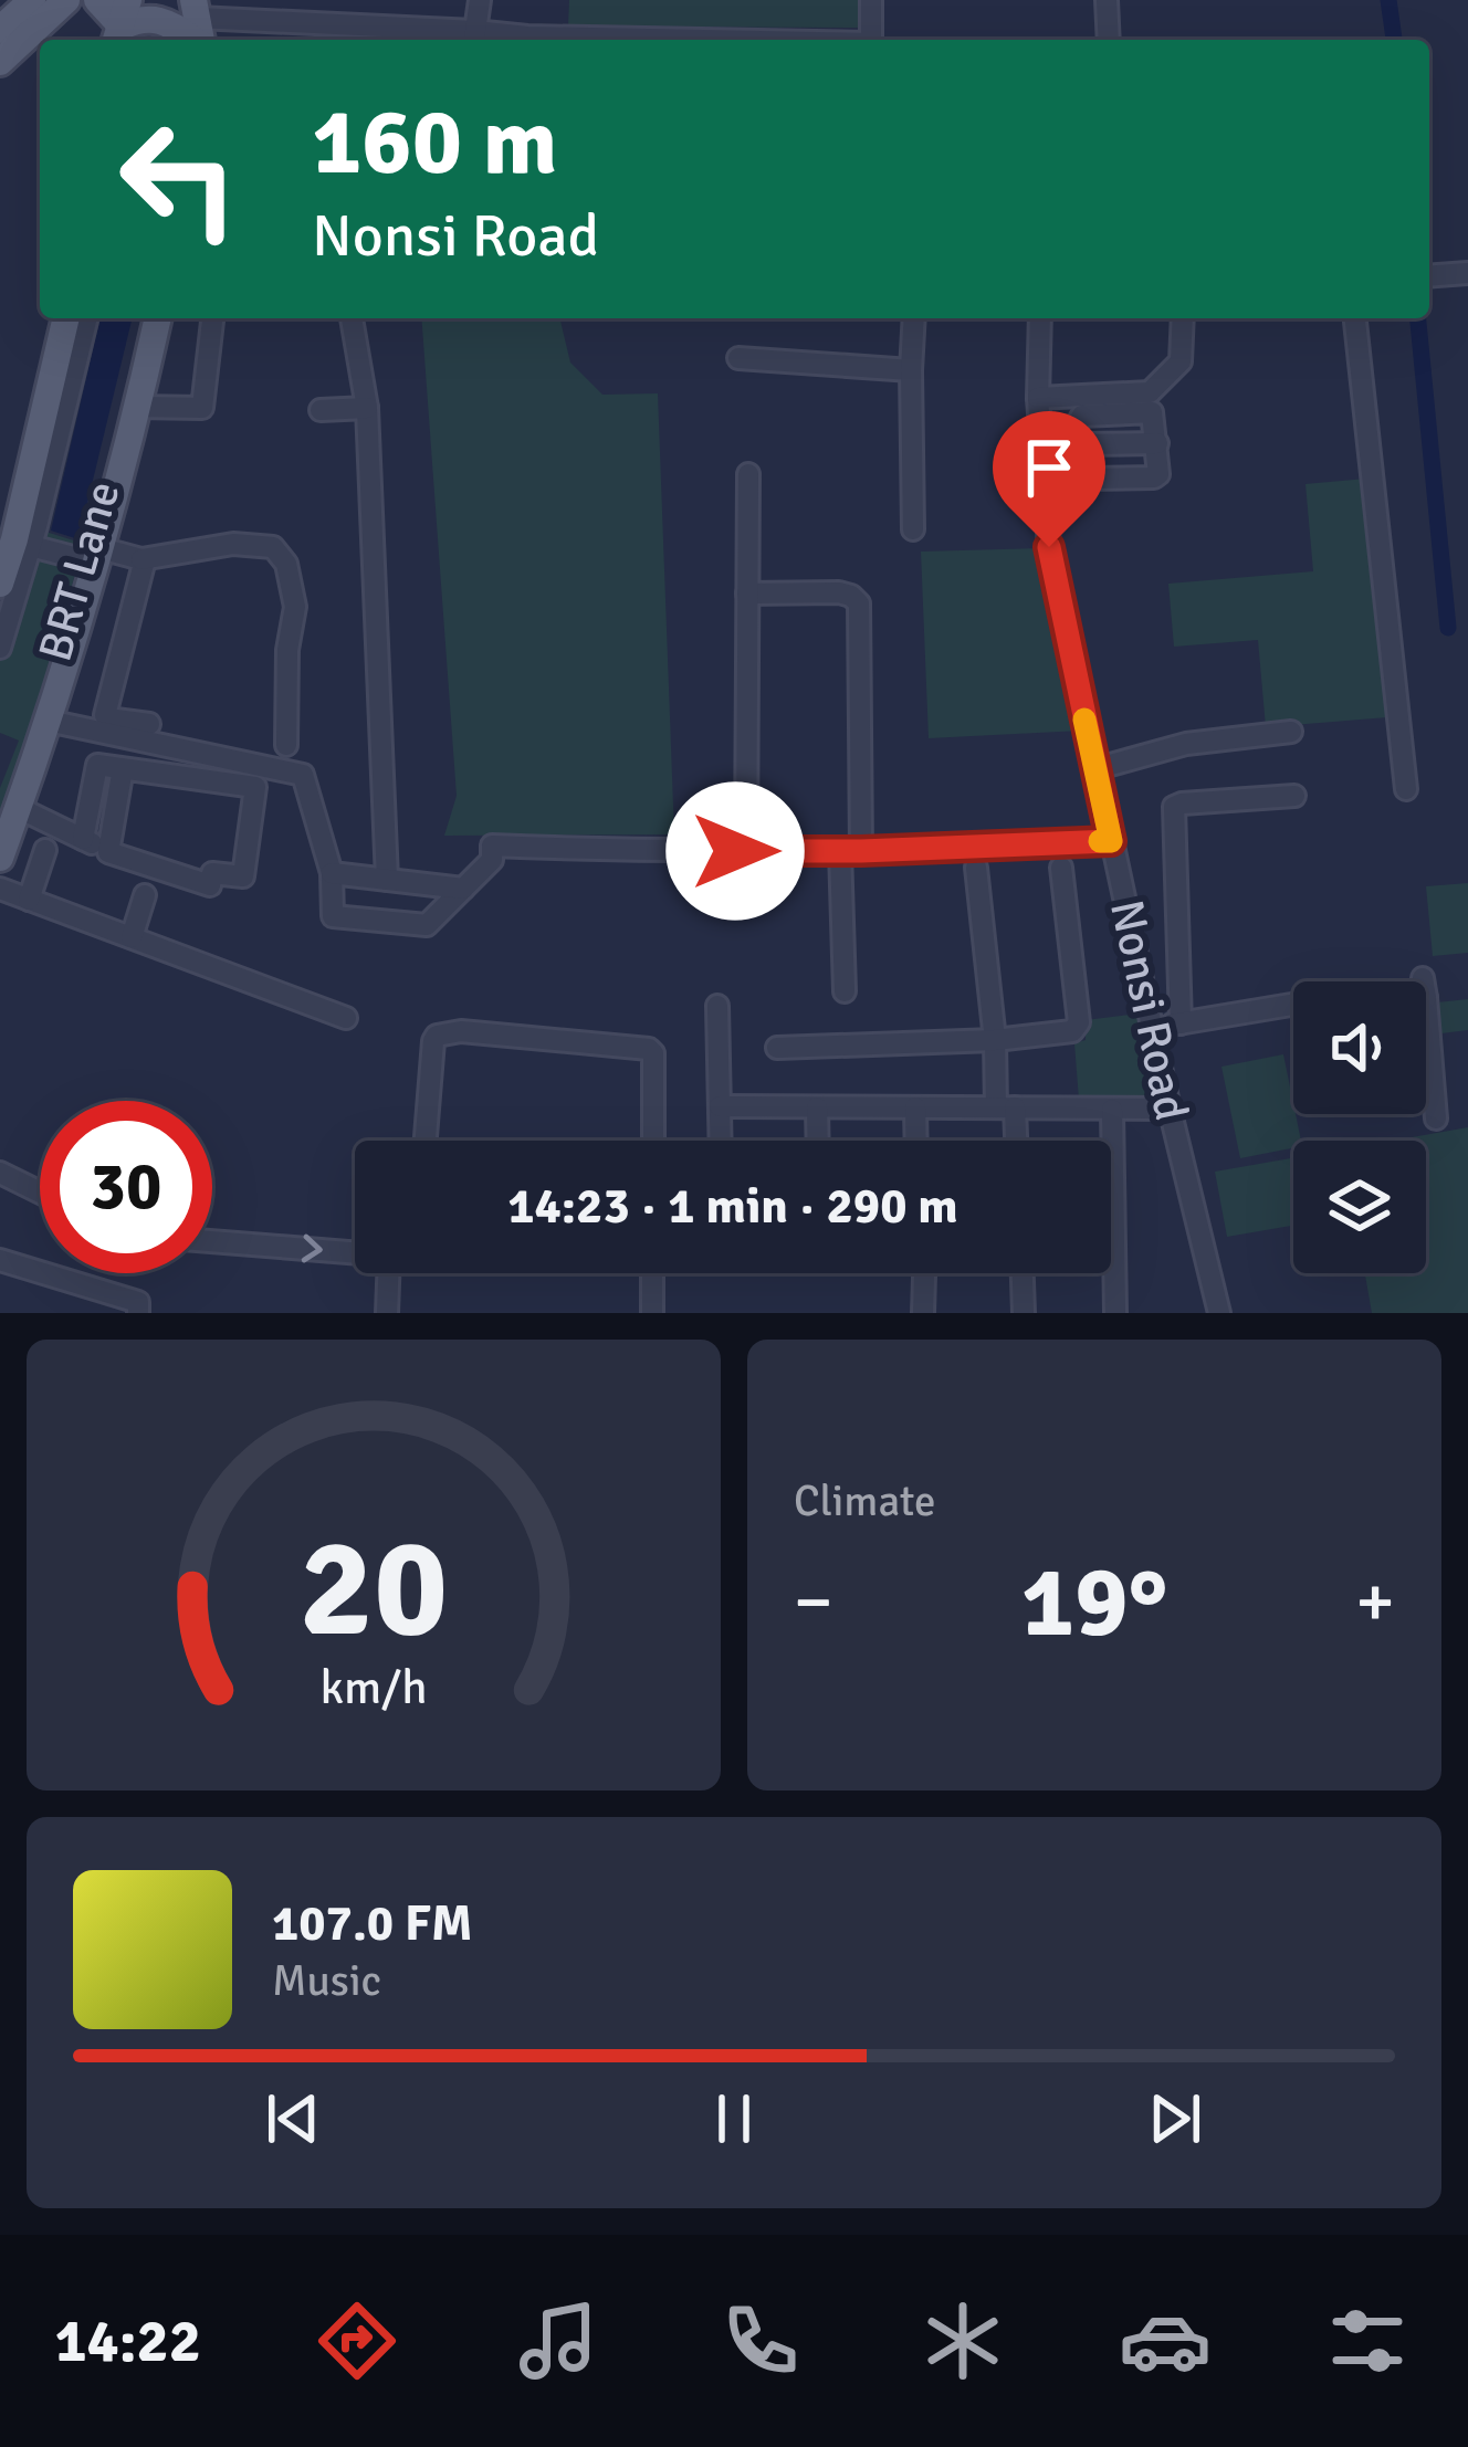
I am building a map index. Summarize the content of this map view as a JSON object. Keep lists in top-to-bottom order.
{
  "streets": {
    "street": ["BRT Lane", "Nonsi Road"]
  },
  "page": {
    "turn": ["160 m", "Nonsi Road"],
    "limit": "30",
    "trip": "14:23 · 1 min · 290 m",
    "tile": "Climate",
    "heat": ["−", "19°", "+"],
    "song": ["107.0 FM", "Music"],
    "tabs": "14:22",
    "gauge": ["20", "km/h"]
  }
}
